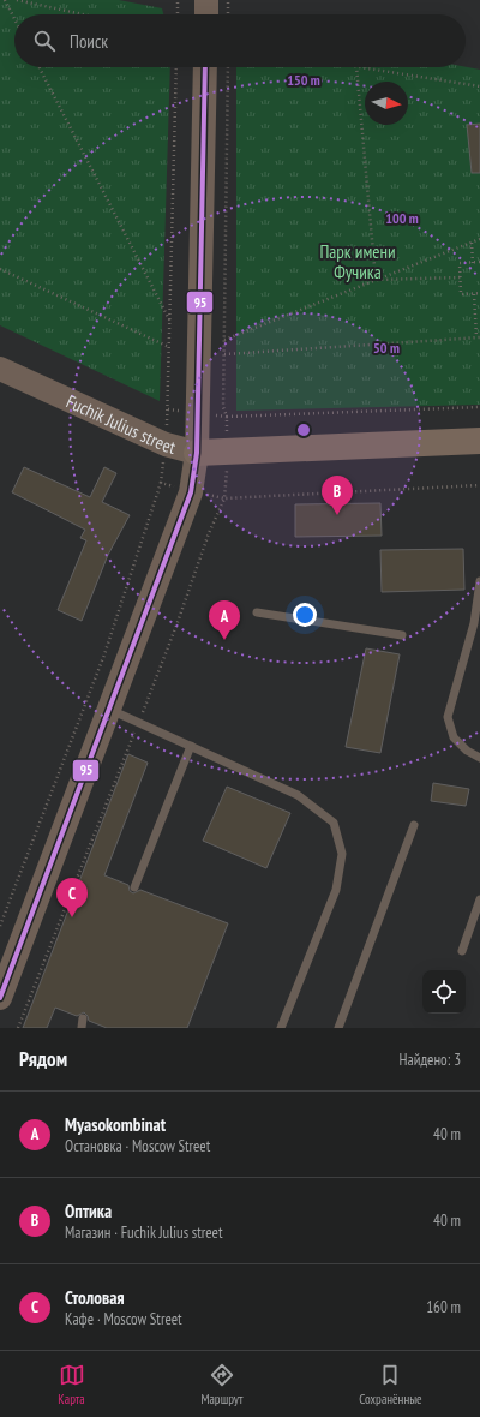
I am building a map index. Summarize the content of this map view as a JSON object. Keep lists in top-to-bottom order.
{
  "streets": {
    "main road": ["Fuchik Julius street"]
  },
  "parks": ["Парк имени Фучика"],
  "lines": ["transit line 95"],
  "north": "right",
  "page": {
    "search": "Поиск",
    "pins": ["B", "A", "C"],
    "heading": ["Рядом", "Найдено: 3"],
    "list": [
      {
        "mark": "A",
        "name": "Myasokombinat",
        "note": "Остановка · Moscow Street",
        "value": "40 m"
      },
      {
        "mark": "B",
        "name": "Оптика",
        "note": "Магазин · Fuchik Julius street",
        "value": "40 m"
      },
      {
        "mark": "C",
        "name": "Столовая",
        "note": "Кафе · Moscow Street",
        "value": "160 m"
      }
    ],
    "nav": ["Карта", "Маршрут", "Сохранённые"]
  },
  "rings": ["150 m", "100 m", "50 m"]
}
